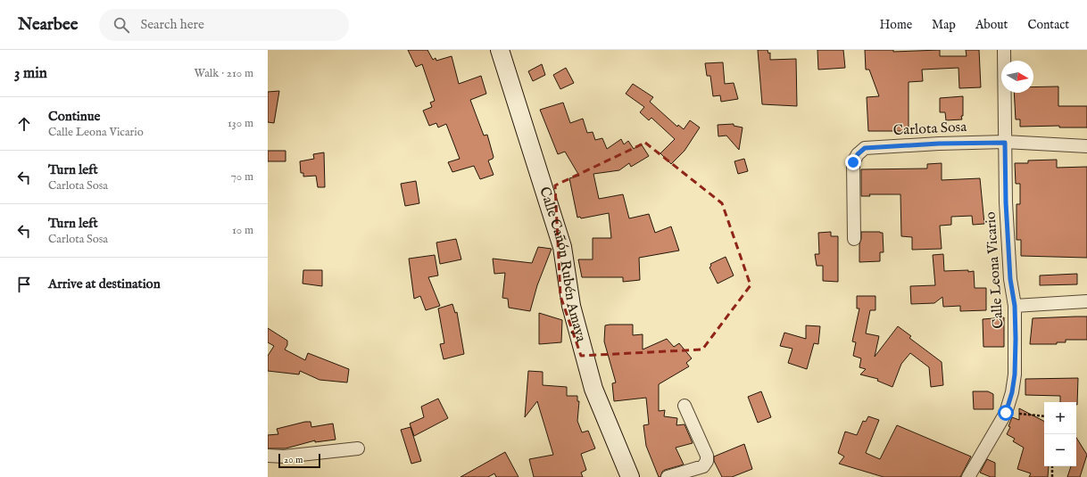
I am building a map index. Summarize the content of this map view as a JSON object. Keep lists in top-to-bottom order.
{
  "streets": {
    "street": ["Carlota Sosa", "Calle Cañón Rubén Amaya", "Calle Leona Vicario"]
  },
  "crossings": [
    ["Carlota Sosa", "Calle Leona Vicario"]
  ],
  "scale_bar": "20 m",
  "north": "right",
  "page": {
    "header": "Nearbee",
    "search": "Search here",
    "nav": [
      "Home",
      "Map",
      "About",
      "Contact"
    ],
    "heading": ["3 min", "Walk · 210 m"],
    "list": [
      ["Continue", "Calle Leona Vicario", "130 m"],
      ["Turn left", "Carlota Sosa", "70 m"],
      ["Turn left", "Carlota Sosa", "10 m"],
      "Arrive at destination"
    ],
    "map_buttons": ["+", "−"],
    "scale": "20 m"
  }
}
